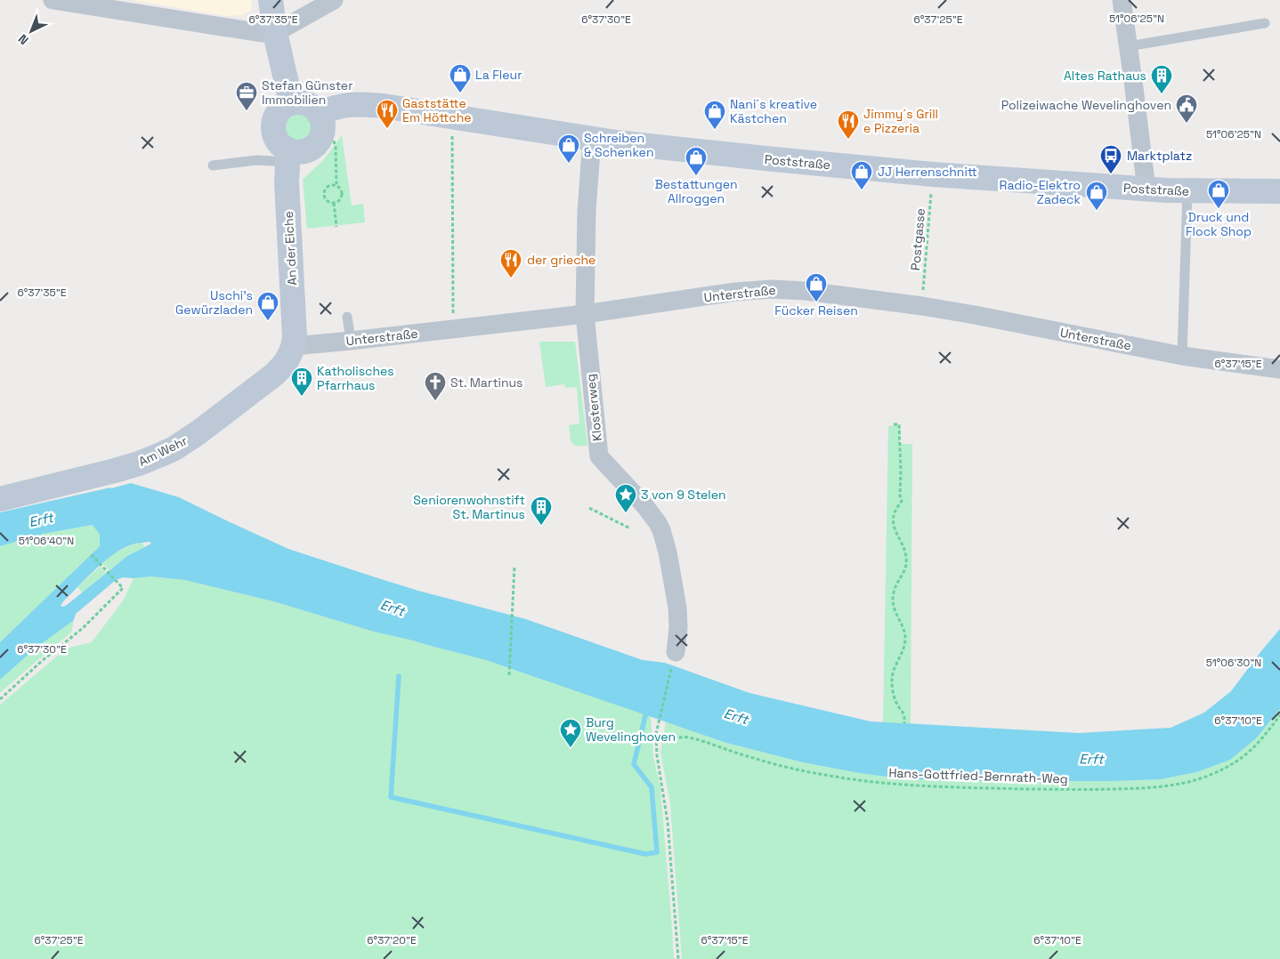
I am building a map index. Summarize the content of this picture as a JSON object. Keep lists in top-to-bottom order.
{
  "streets": {
    "street": [
      "Poststraße",
      "An der Eiche",
      "Unterstraße",
      "Klosterweg",
      "Am Wehr"
    ],
    "path": ["Postgasse", "Hans-Gottfried-Bernrath-Weg"]
  },
  "crossings": [
    ["Poststraße", "Postgasse"],
    ["Poststraße", "An der Eiche"],
    ["Poststraße", "Klosterweg"],
    ["Postgasse", "Unterstraße"],
    ["An der Eiche", "Unterstraße"],
    ["An der Eiche", "Am Wehr"],
    ["Unterstraße", "Klosterweg"],
    ["Unterstraße", "Am Wehr"]
  ],
  "water": ["Erft"],
  "places": {
    "shop": [
      "La Fleur",
      "Nani´s kreative Kästchen",
      "Schreiben & Schenken",
      "Bestattungen Allroggen",
      "JJ Herrenschnitt",
      "Druck und Flock Shop",
      "Radio-Elektro Zadeck",
      "Fücker Reisen",
      "Uschi's Gewürzladen"
    ],
    "building": ["Altes Rathaus", "Katholisches Pfarrhaus", "Seniorenwohnstift St. Martinus"],
    "office": ["Stefan Günster Immobilien"],
    "public building": ["Polizeiwache Wevelinghoven"],
    "restaurant": ["Gaststätte Em Höttche", "Jimmy´s Grill e Pizzeria", "der grieche"],
    "bus stop": ["Marktplatz"],
    "church": ["St. Martinus"],
    "place": ["3 von 9 Stelen", "Burg Wevelinghoven"]
  },
  "north": "bottom left",
  "coordinates": [
    "51°06'25\"N",
    "6°37'25\"E",
    "6°37'35\"E",
    "6°37'30\"E",
    "6°37'15\"E",
    "51°06'40\"N",
    "51°06'30\"N",
    "6°37'10\"E",
    "6°37'20\"E"
  ]
}
